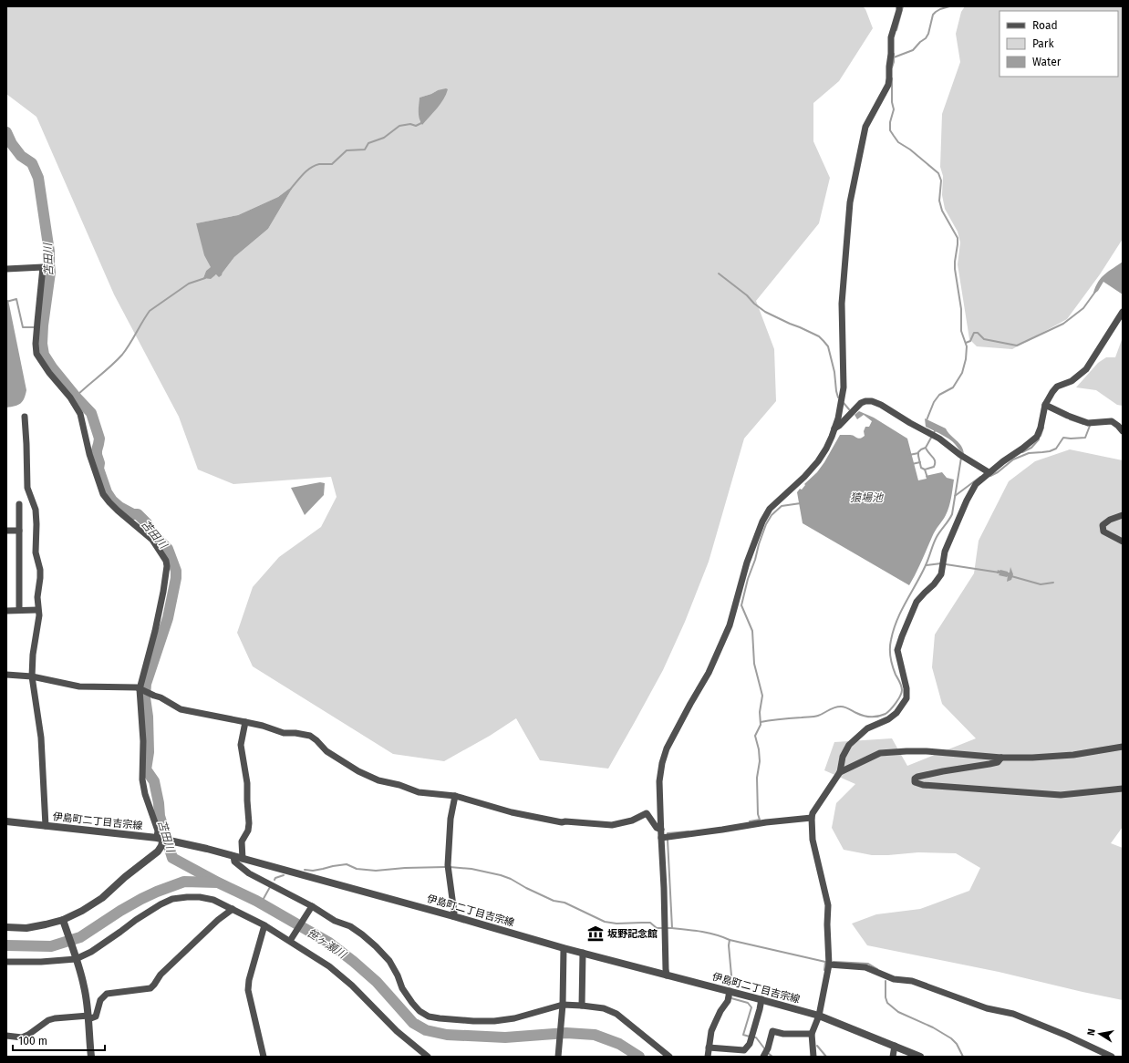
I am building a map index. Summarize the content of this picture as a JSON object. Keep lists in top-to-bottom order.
{
  "streets": {
    "street": ["伊島町二丁目吉宗線"]
  },
  "water": ["苫田川", "猿場池", "笹ヶ瀬川"],
  "places": {
    "museum": ["坂野記念館"]
  },
  "legend": ["Road", "Park", "Water"],
  "scale_bar": "100 m",
  "north": "left"
}
